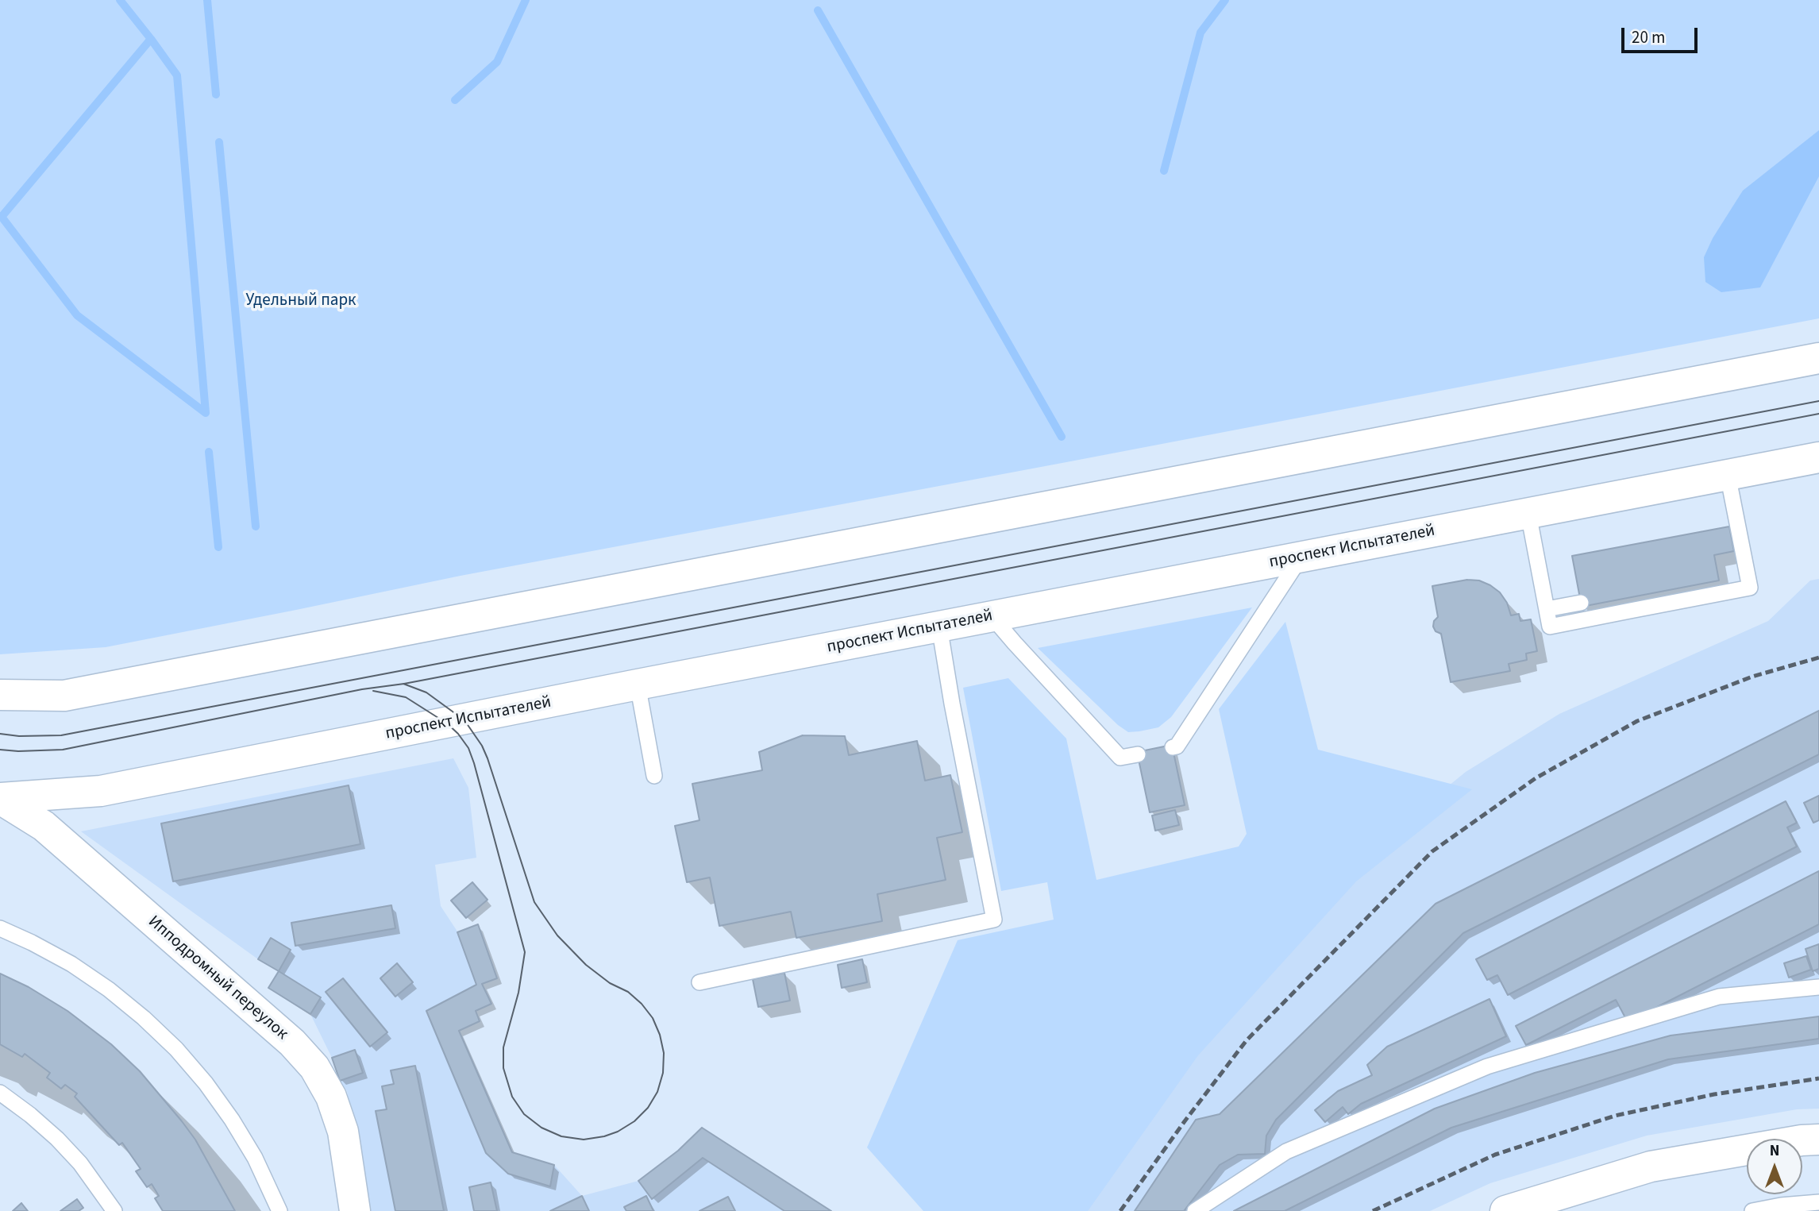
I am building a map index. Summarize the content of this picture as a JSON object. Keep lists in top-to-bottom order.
{
  "streets": {
    "main road": ["проспект Испытателей", "Ипподромный переулок"]
  },
  "crossings": [
    ["проспект Испытателей", "Ипподромный переулок"]
  ],
  "parks": ["Удельный парк"],
  "scale_bar": "20 m",
  "north": "top"
}
